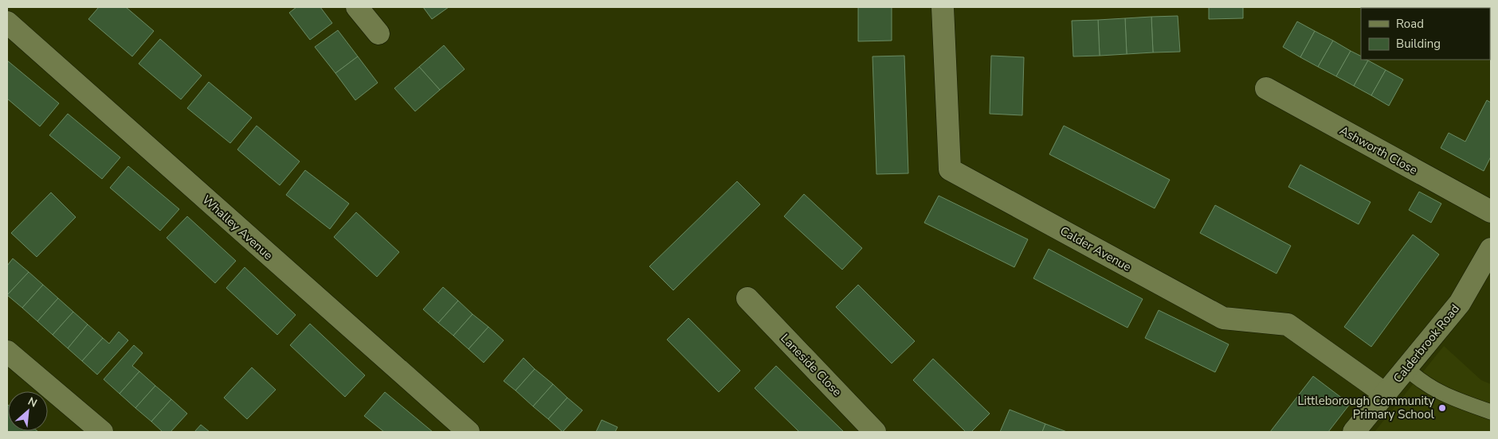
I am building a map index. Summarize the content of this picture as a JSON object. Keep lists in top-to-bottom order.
{
  "streets": {
    "street": [
      "Ashworth Close",
      "Whalley Avenue",
      "Calder Avenue",
      "Calderbrook Road",
      "Laneside Close"
    ]
  },
  "crossings": [
    ["Calder Avenue", "Calderbrook Road"]
  ],
  "places": ["Littleborough Community Primary School"],
  "legend": ["Road", "Building"],
  "north": "top right"
}
